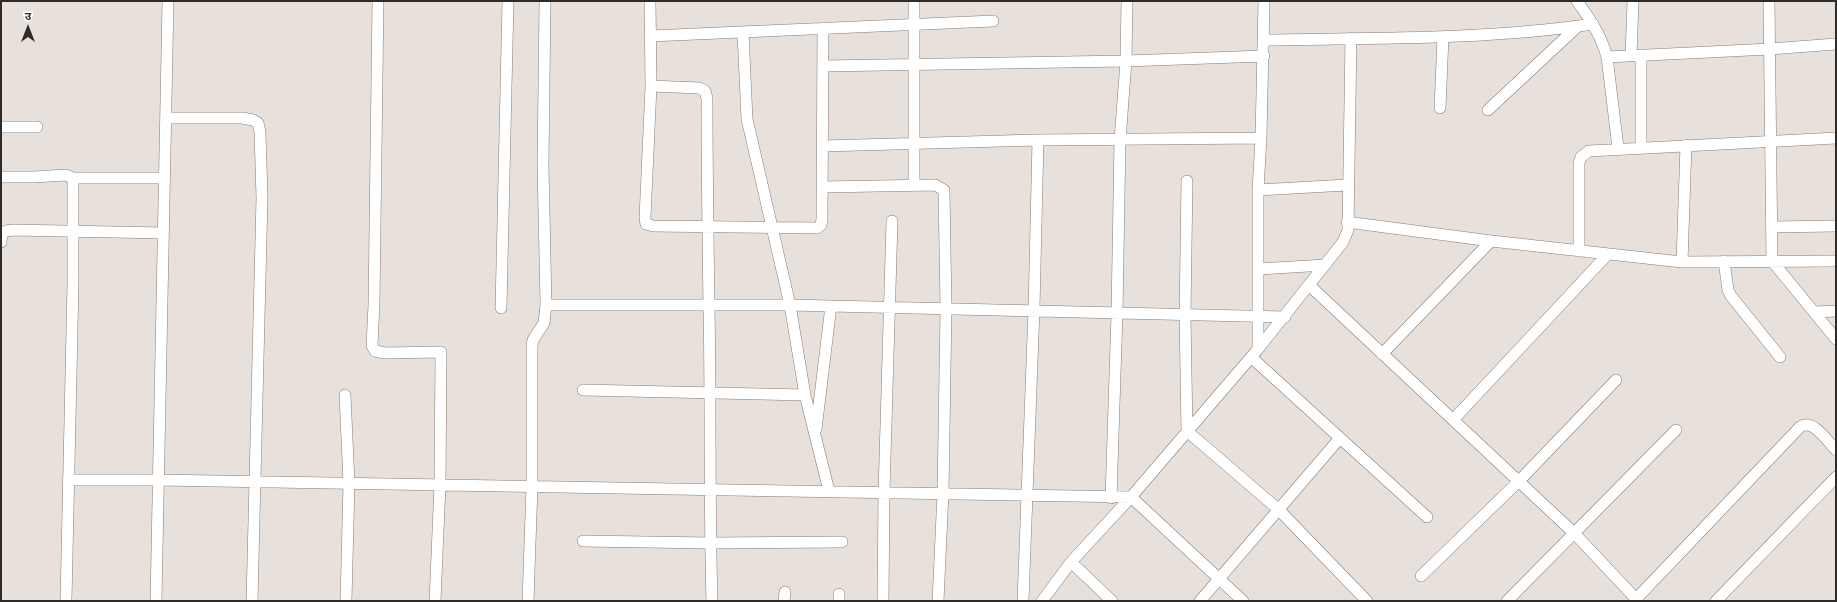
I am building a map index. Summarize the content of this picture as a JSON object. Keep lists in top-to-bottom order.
{
  "north": "top"
}
